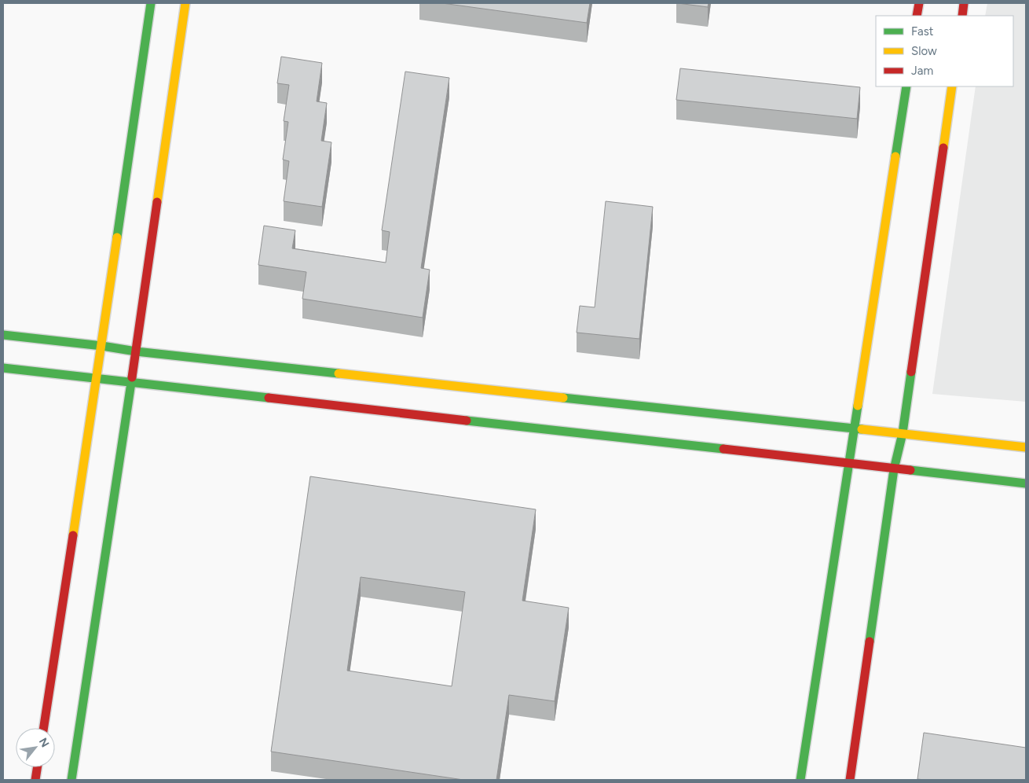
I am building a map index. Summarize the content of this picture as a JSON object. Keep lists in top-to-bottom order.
{
  "legend": ["Fast", "Slow", "Jam"],
  "north": "top right"
}
